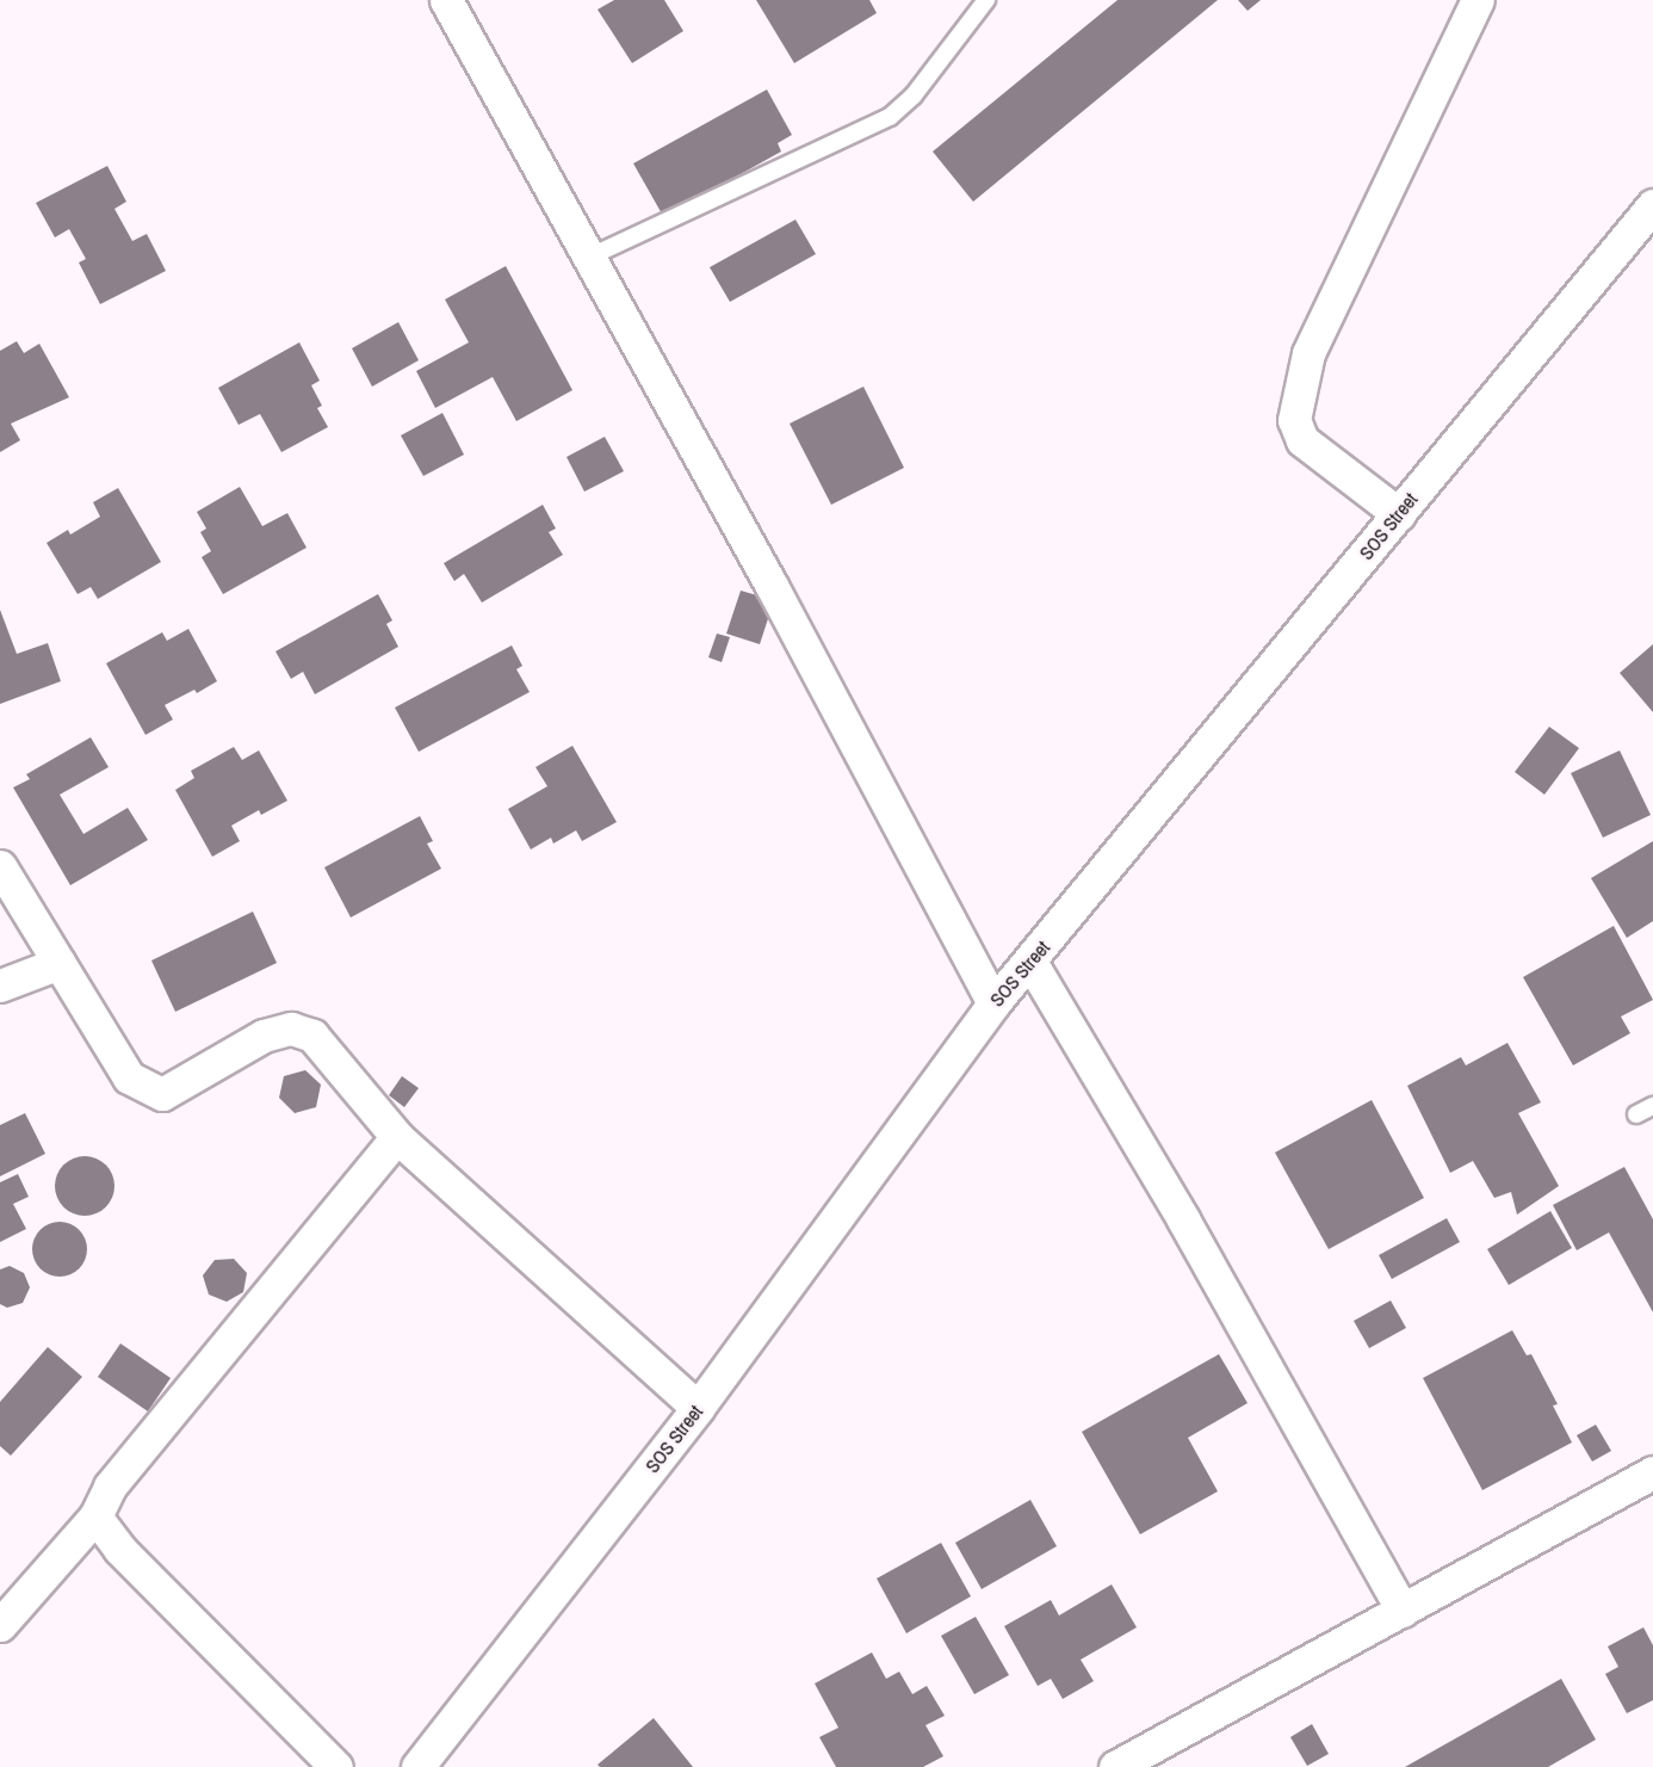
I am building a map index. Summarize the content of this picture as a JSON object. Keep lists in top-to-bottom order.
{
  "streets": {
    "street": ["SOS Street"]
  }
}
